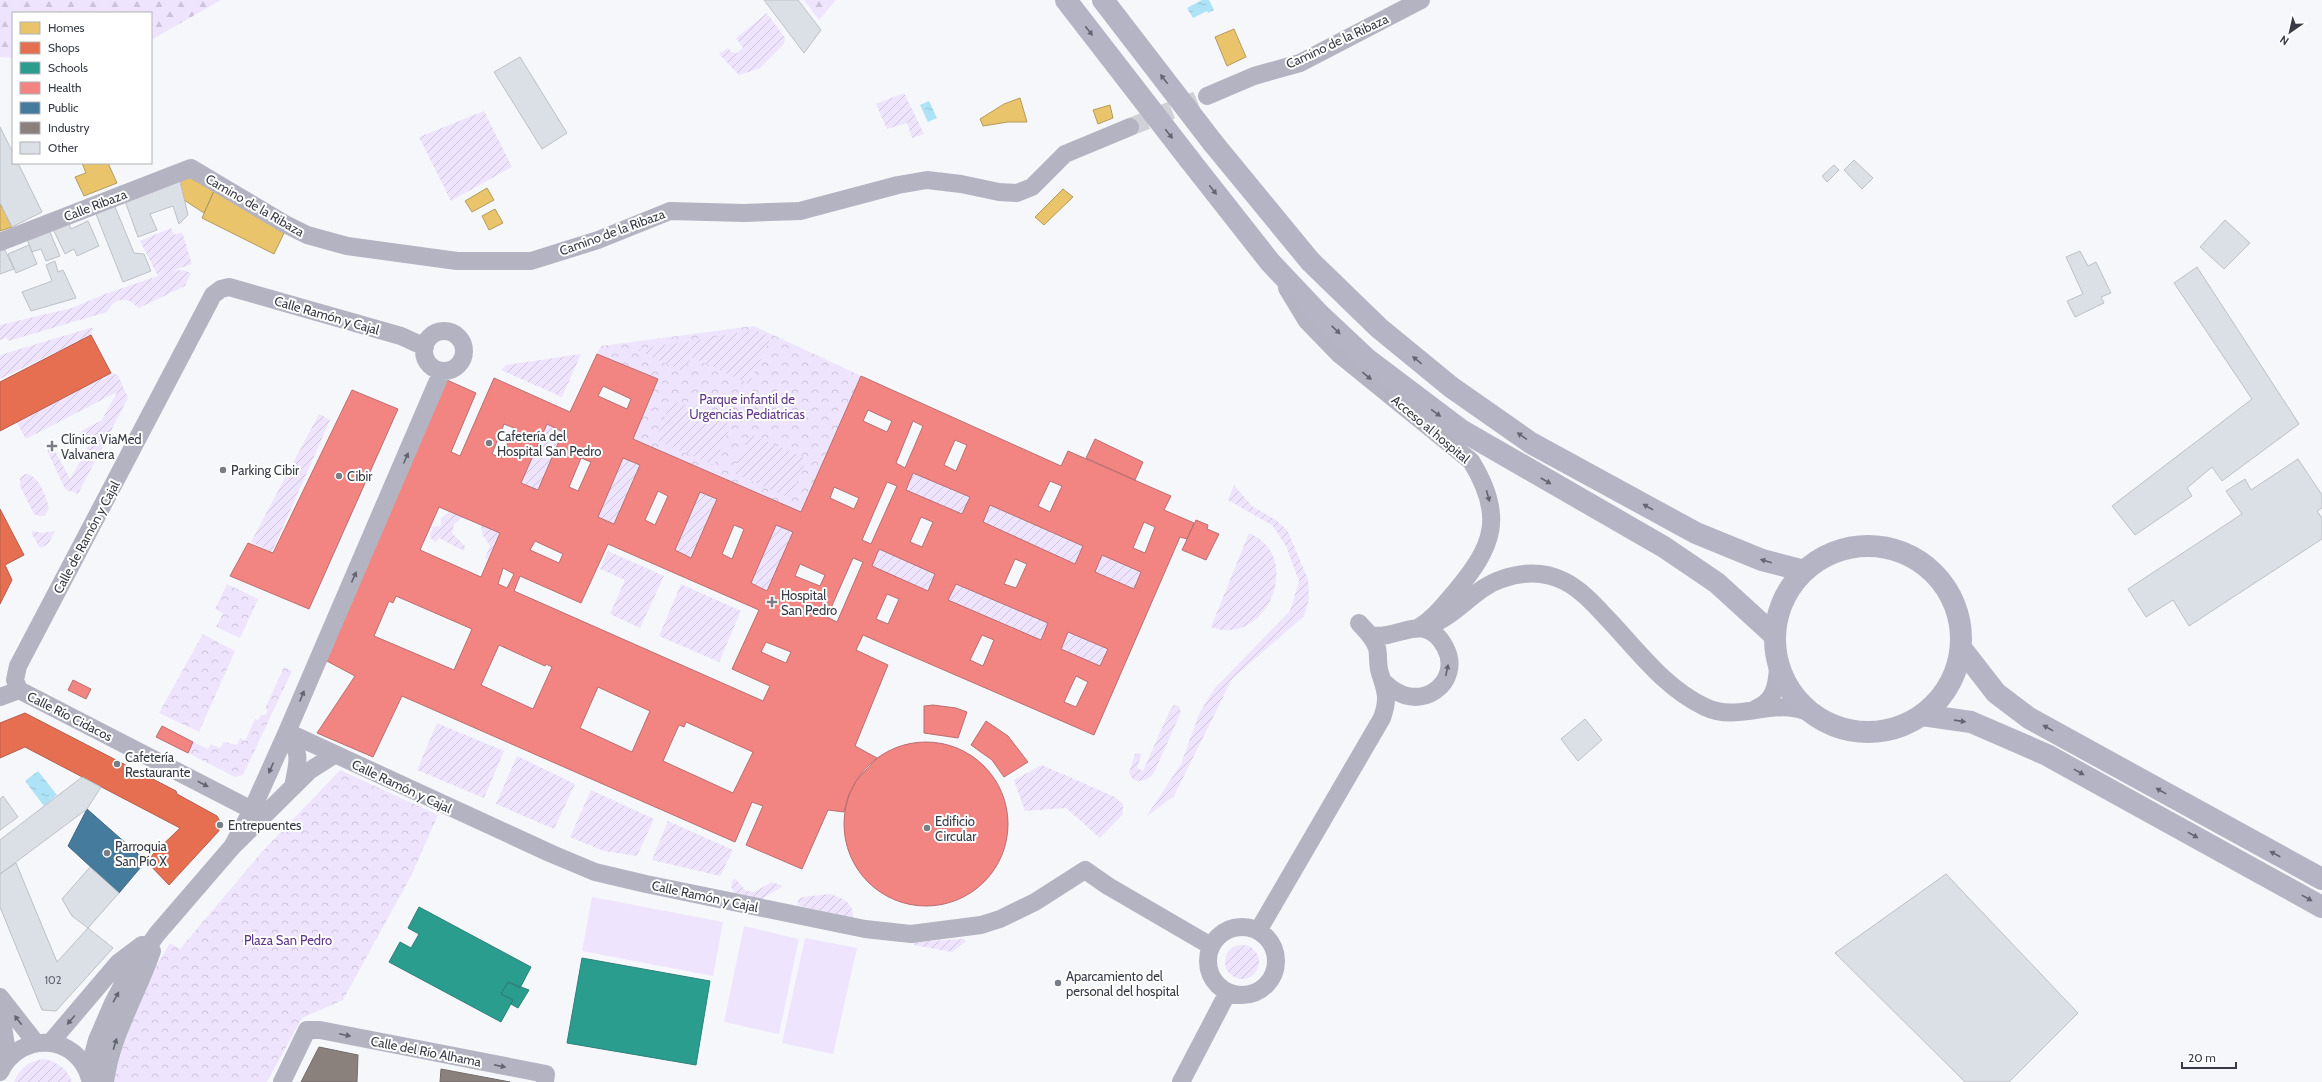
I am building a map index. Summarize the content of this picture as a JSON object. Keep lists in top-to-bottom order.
{
  "streets": {
    "street": [
      "Camino de la Ribaza",
      "Calle Ribaza",
      "Calle Ramón y Cajal",
      "Acceso al hospital",
      "Calle de Ramón y Cajal",
      "Calle Río Cidacos",
      "Calle del Río Alhama"
    ]
  },
  "crossings": [
    ["Camino de la Ribaza", "Calle Ribaza"],
    ["Calle Ramón y Cajal", "Calle de Ramón y Cajal"],
    ["Calle de Ramón y Cajal", "Calle Río Cidacos"]
  ],
  "one_way": ["Acceso al hospital", "Calle Río Cidacos", "Calle del Río Alhama"],
  "parks": ["Parque infantil de Urgencias Pediatricas", "Plaza San Pedro"],
  "places": {
    "other": [
      "Cafetería del Hospital San Pedro",
      "Parking Cibir",
      "Cibir",
      "Cafetería Restaurante",
      "Entrepuentes",
      "Edificio Circular",
      "Parroquia San Pío X",
      "Aparcamiento del personal del hospital"
    ],
    "health": ["Clínica ViaMed Valvanera", "Hospital San Pedro"]
  },
  "house_numbers": ["102"],
  "legend": [
    "Homes",
    "Shops",
    "Schools",
    "Health",
    "Public",
    "Industry",
    "Other"
  ],
  "scale_bar": "20 m",
  "north": "bottom left"
}
